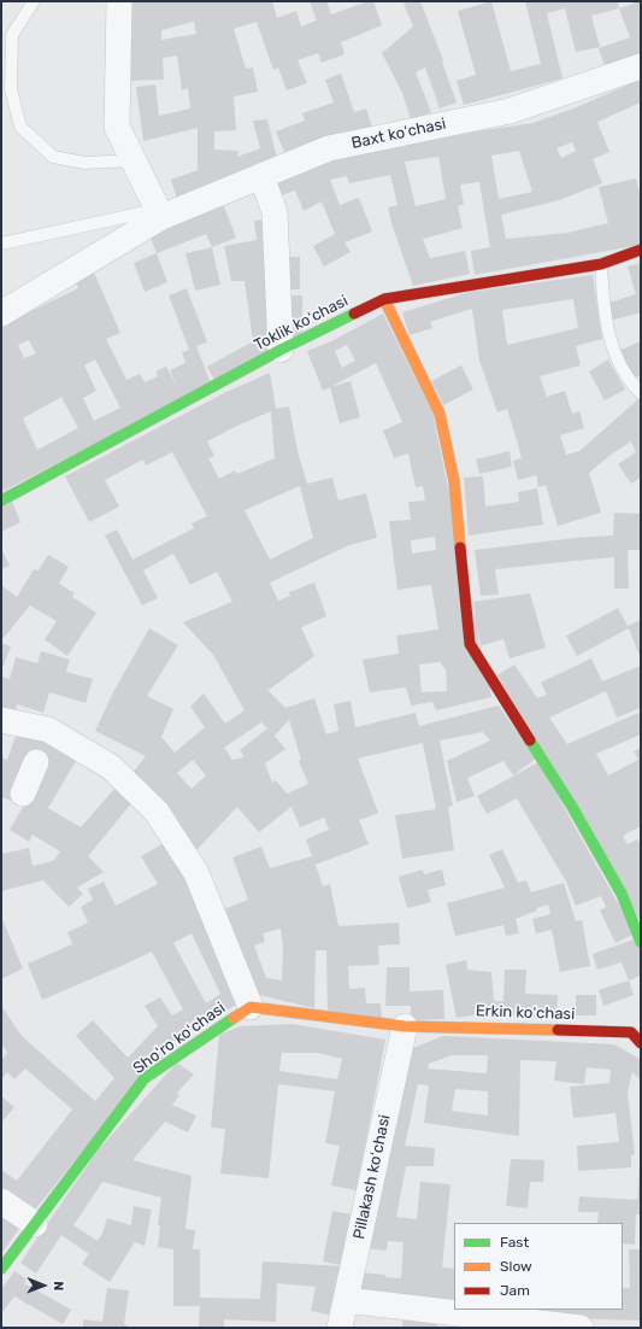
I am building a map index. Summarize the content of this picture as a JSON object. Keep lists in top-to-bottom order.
{
  "streets": {
    "street": [
      "Baxt koʻchasi",
      "Toklik koʻchasi",
      "Erkin koʻchasi",
      "Shoʻro koʻchasi",
      "Pillakash koʻchasi"
    ]
  },
  "crossings": [
    ["Erkin koʻchasi", "Shoʻro koʻchasi"],
    ["Erkin koʻchasi", "Pillakash koʻchasi"],
    ["Shoʻro koʻchasi", "Pillakash koʻchasi"]
  ],
  "legend": ["Fast", "Slow", "Jam"],
  "north": "right"
}
